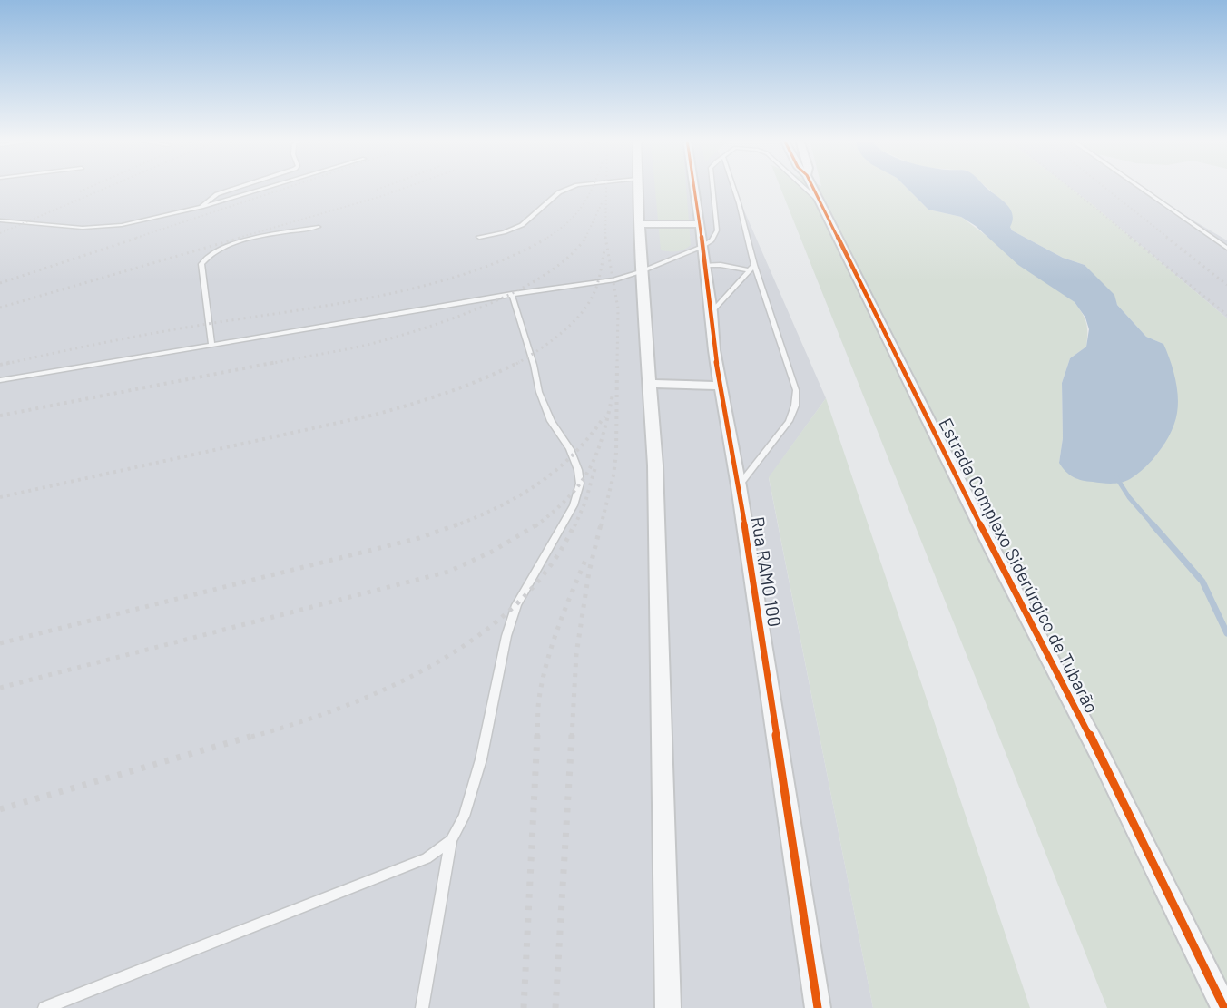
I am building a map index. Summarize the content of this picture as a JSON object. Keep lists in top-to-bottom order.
{
  "streets": {
    "street": ["Estrada Complexo Siderúrgico de Tubarão", "Rua RAMO 100"]
  }
}
